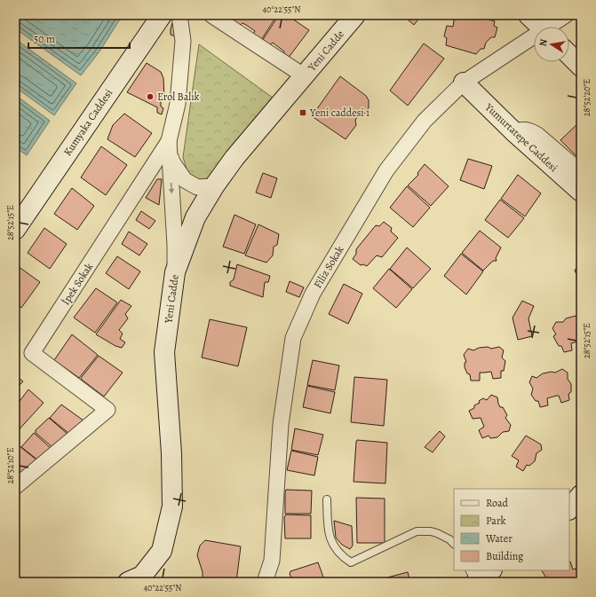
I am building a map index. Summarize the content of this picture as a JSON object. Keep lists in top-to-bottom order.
{
  "streets": {
    "street": [
      "Yeni Cadde",
      "Kumyaka Caddesi",
      "Yumurtatepe Caddesi",
      "Filiz Sokak",
      "İpek Sokak"
    ]
  },
  "crossings": [
    ["Yumurtatepe Caddesi", "Filiz Sokak"]
  ],
  "places": {
    "other": ["Erol Balık"],
    "transit": ["Yeni caddesi 1"]
  },
  "legend": [
    "Road",
    "Park",
    "Water",
    "Building"
  ],
  "scale_bar": "50 m",
  "north": "left",
  "coordinates": [
    "40°22'55\"N",
    "28°52'20\"E",
    "28°52'15\"E",
    "28°52'10\"E"
  ]
}
